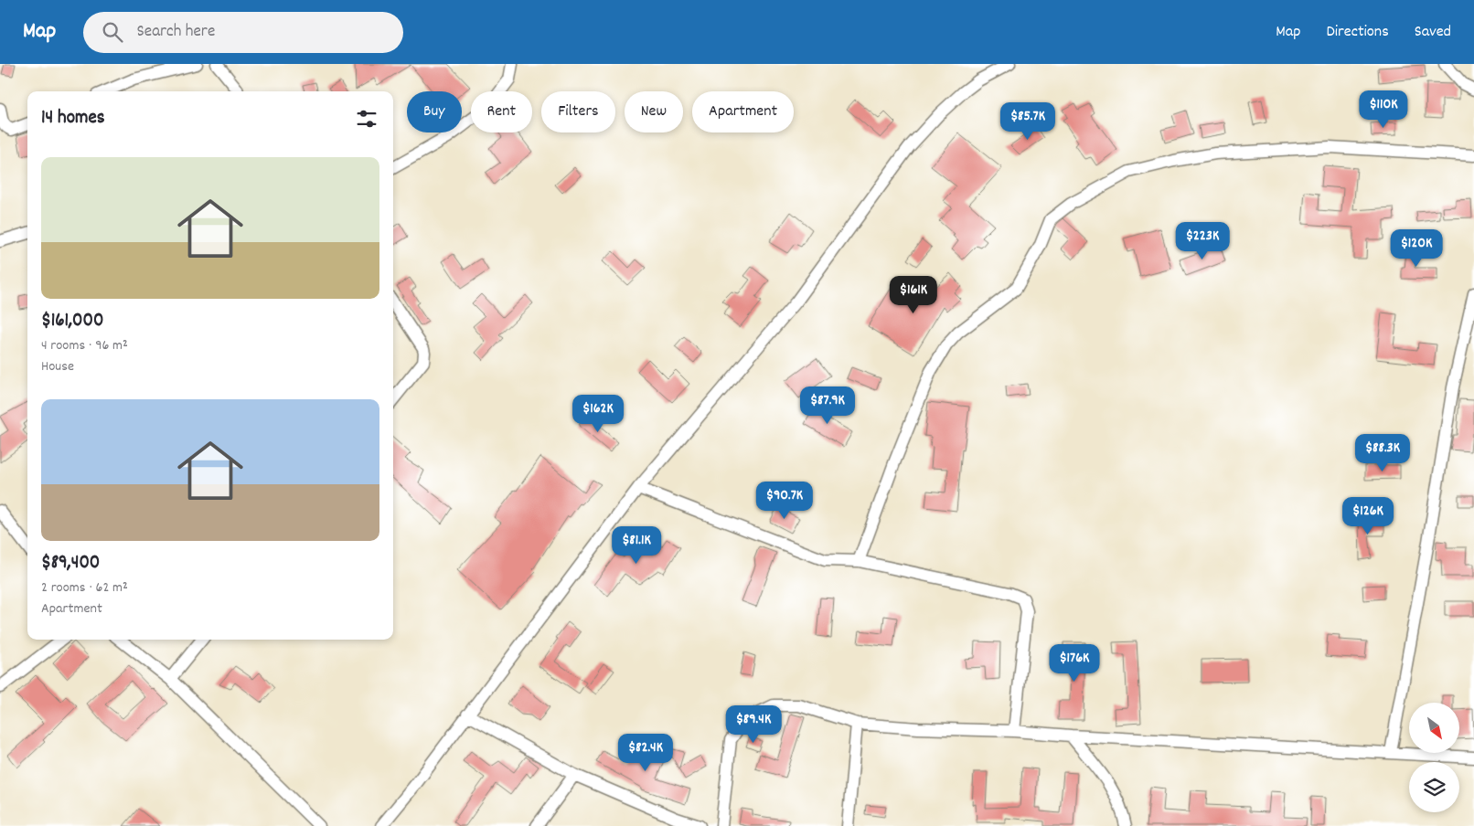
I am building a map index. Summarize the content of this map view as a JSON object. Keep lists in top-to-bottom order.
{
  "north": "bottom right",
  "page": {
    "header": "Map",
    "search": "Search here",
    "nav": ["Map", "Directions", "Saved"],
    "price": [
      "$110K",
      "$85.7K",
      "$223K",
      "$120K",
      "$161K",
      "$87.9K",
      "$162K",
      "$88.3K",
      "$90.7K",
      "$126K",
      "$81.1K",
      "$176K",
      "$89.4K",
      "$82.4K"
    ],
    "chip": [
      "Buy",
      "Rent",
      "Filters",
      "New",
      "Apartment"
    ],
    "heading": "14 homes",
    "list": [
      {
        "name": "$161,000",
        "note": "4 rooms · 96 m² · House"
      },
      {
        "name": "$89,400",
        "note": "2 rooms · 62 m² · Apartment"
      }
    ]
  }
}
